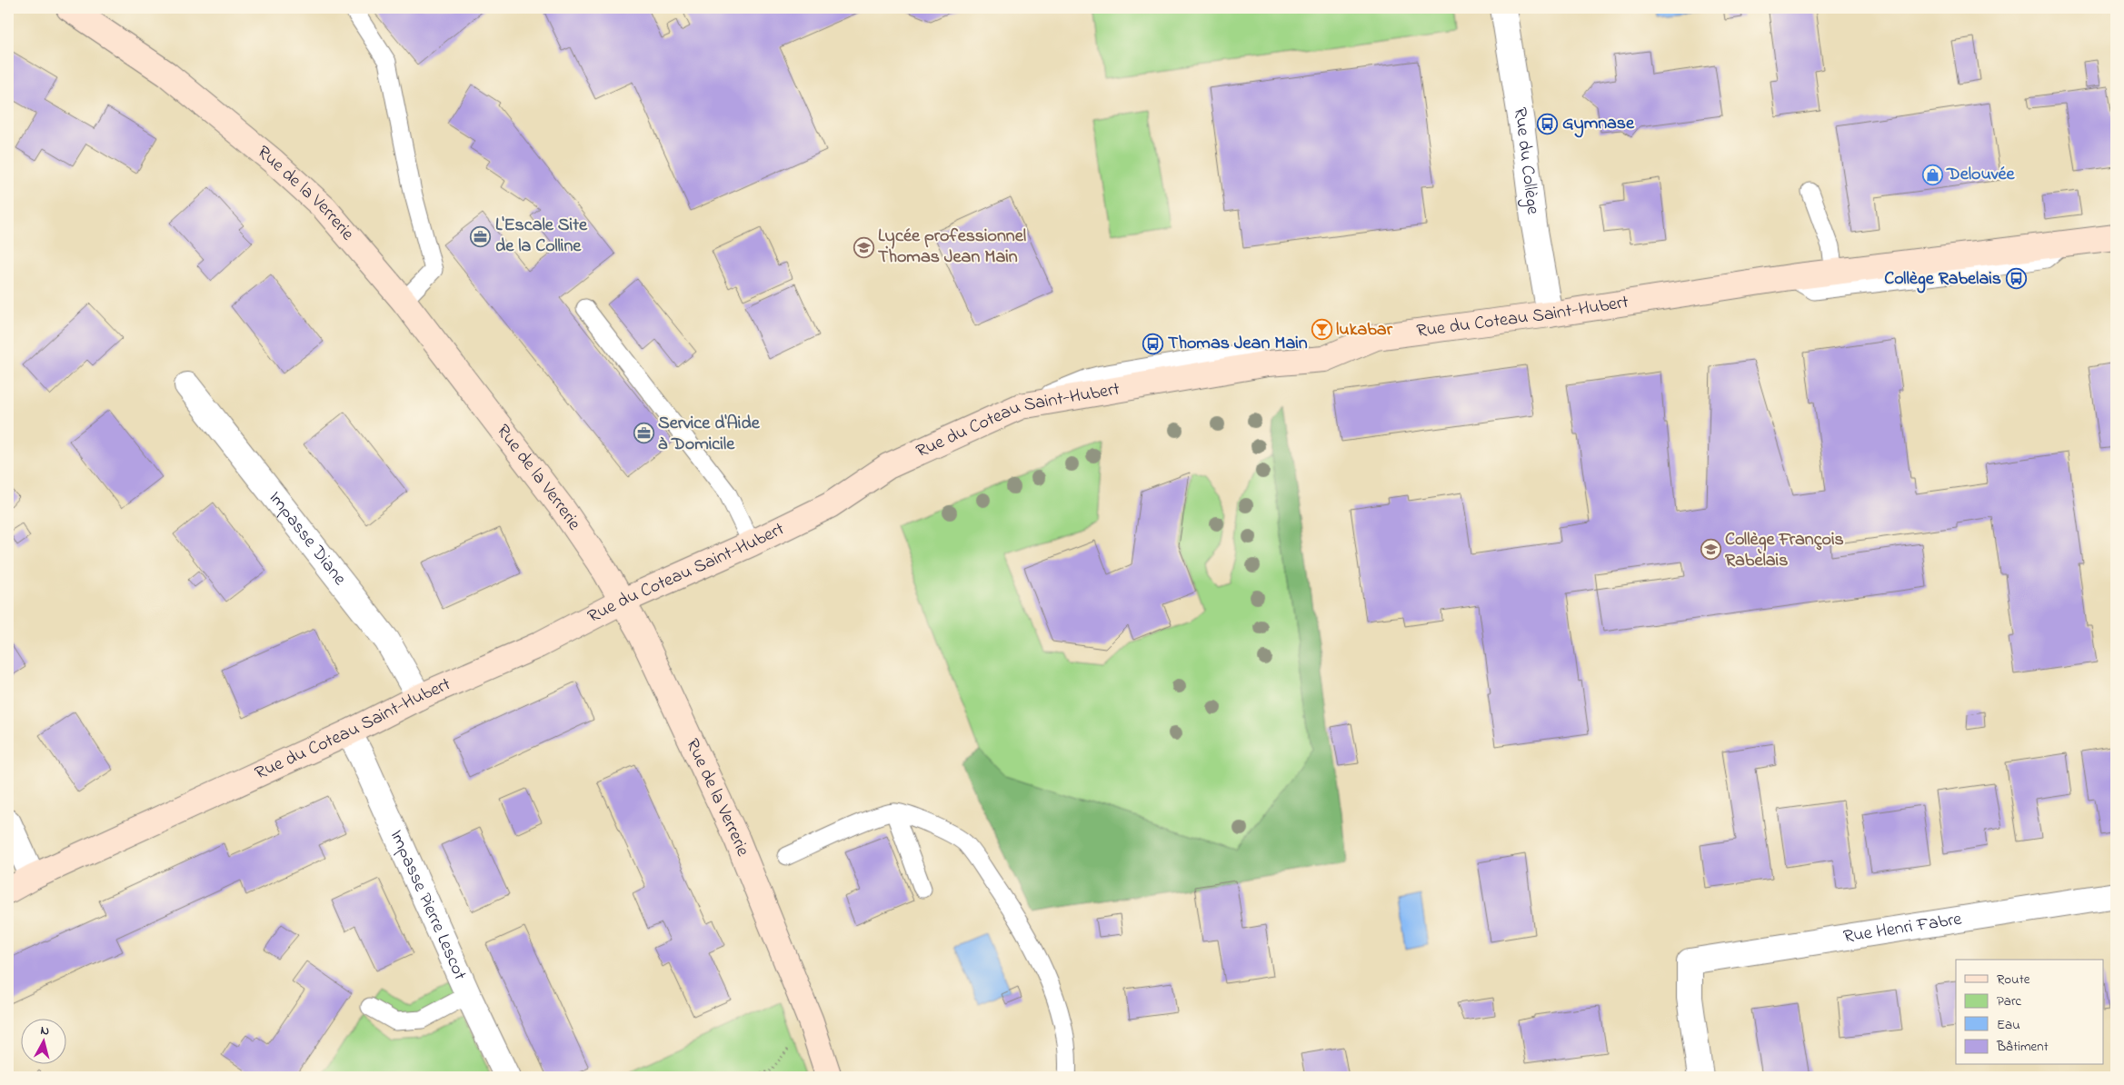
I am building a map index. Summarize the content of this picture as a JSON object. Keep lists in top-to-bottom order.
{
  "streets": {
    "street": [
      "Rue du Collège",
      "Rue de la Verrerie",
      "Rue du Coteau Saint-Hubert",
      "Impasse Diane",
      "Impasse Pierre Lescot",
      "Rue Henri Fabre"
    ]
  },
  "crossings": [
    ["Rue du Collège", "Rue du Coteau Saint-Hubert"],
    ["Rue de la Verrerie", "Rue du Coteau Saint-Hubert"],
    ["Rue du Coteau Saint-Hubert", "Impasse Diane"],
    ["Rue du Coteau Saint-Hubert", "Impasse Pierre Lescot"]
  ],
  "places": {
    "bus stop": ["Gymnase", "Collège Rabelais", "Thomas Jean Main"],
    "shop": ["Delouvée"],
    "office": ["L'Escale Site de la Colline", "Service d'Aide à Domicile"],
    "school or university": ["Lycée professionnel Thomas Jean Main", "Collège François Rabelais"],
    "bar": ["lukabar"]
  },
  "legend": [
    "Route",
    "Parc",
    "Eau",
    "Bâtiment"
  ],
  "north": "top"
}
